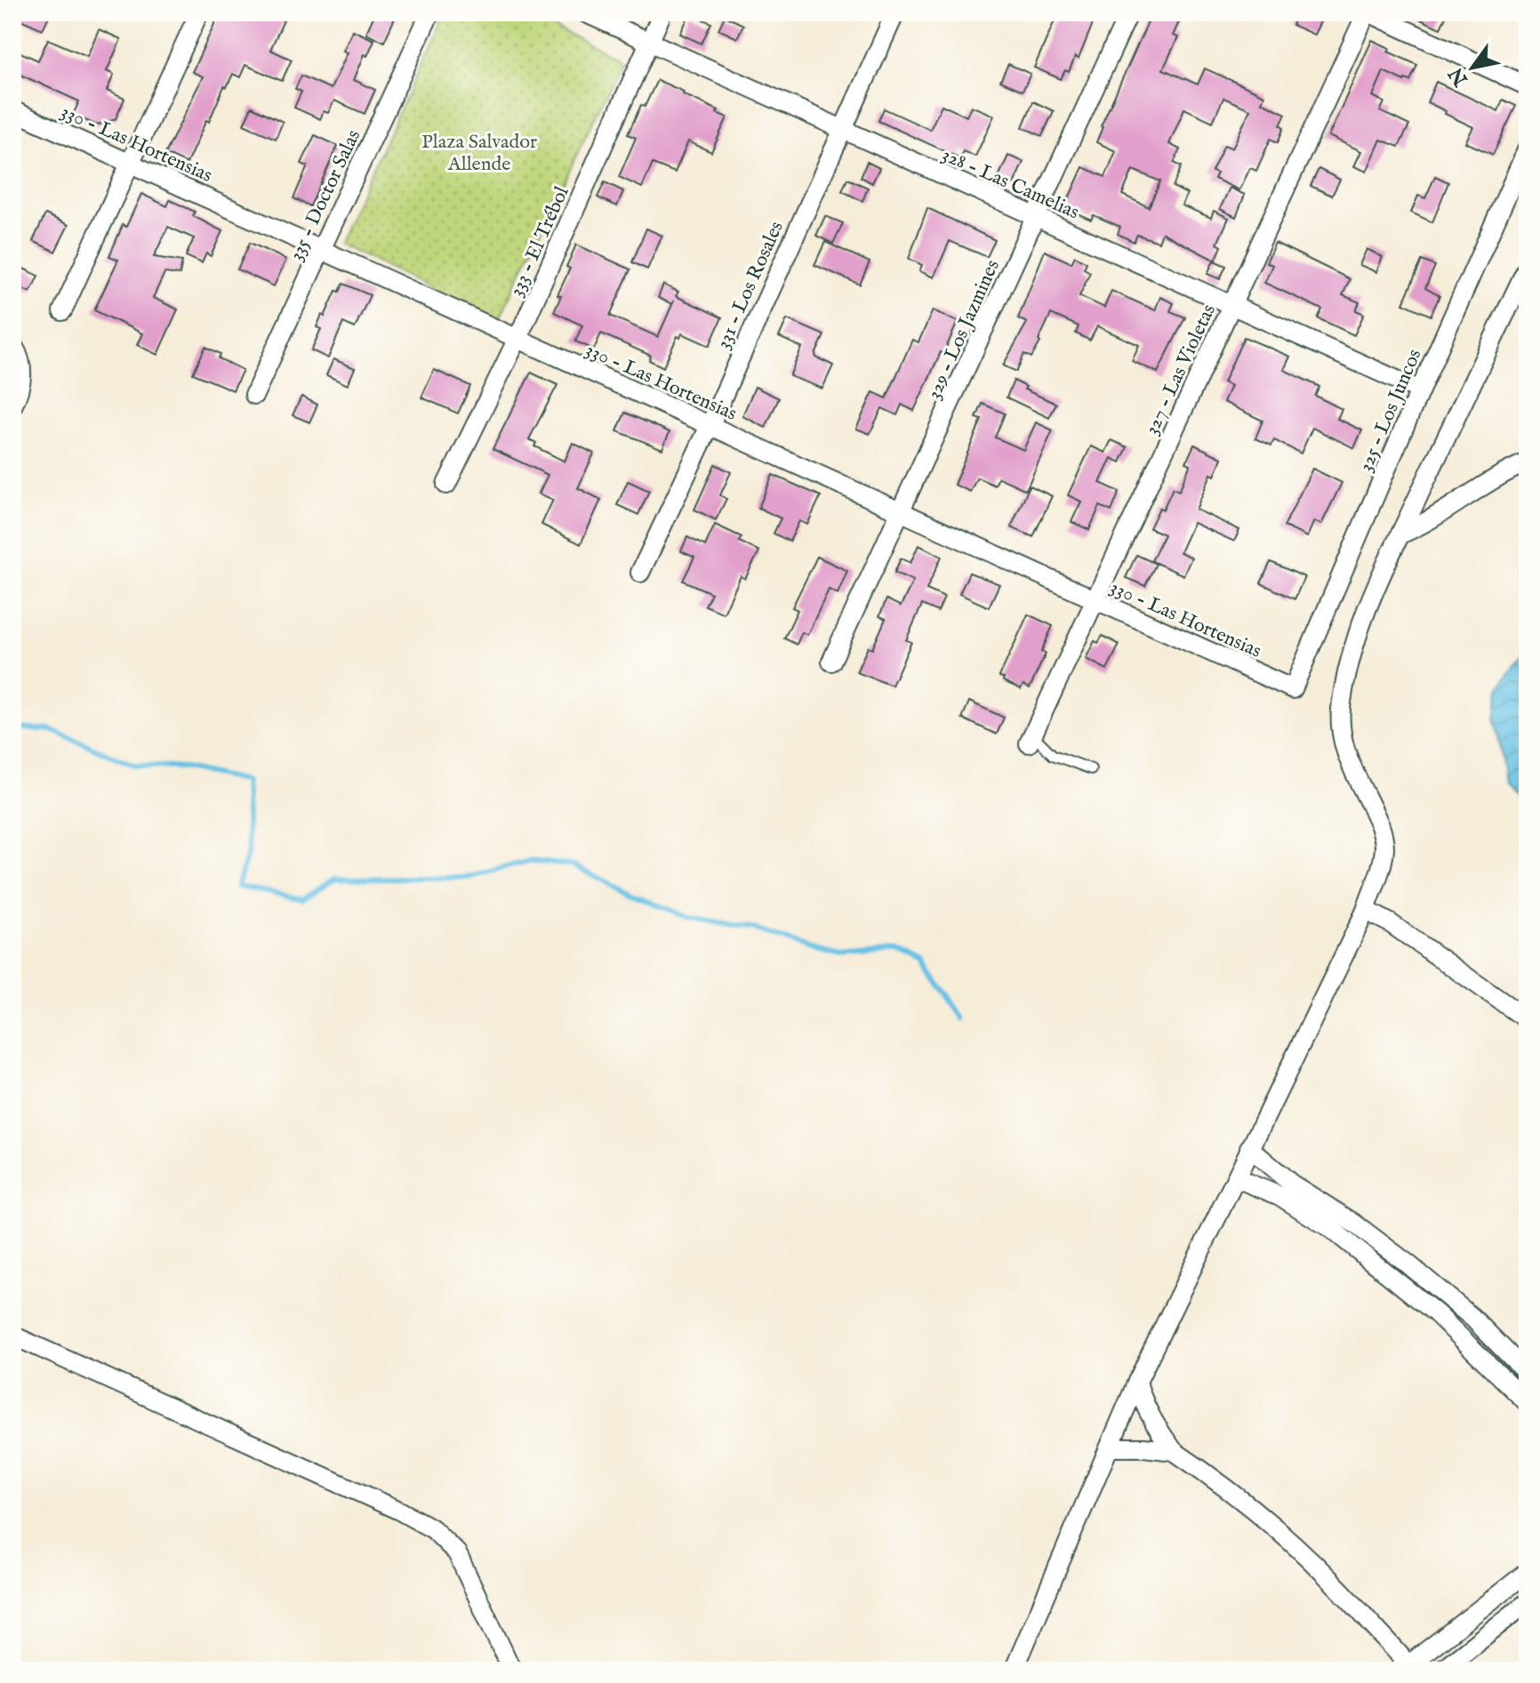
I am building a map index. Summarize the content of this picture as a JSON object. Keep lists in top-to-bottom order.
{
  "streets": {
    "street": [
      "330 - Las Hortensias",
      "328 - Las Camelias",
      "335 - Doctor Salas",
      "333 - El Trébol",
      "331 - Los Rosales",
      "329 - Los Jazmines",
      "327 - Las Violetas",
      "325 - Los Juncos"
    ]
  },
  "crossings": [
    ["330 - Las Hortensias", "335 - Doctor Salas"],
    ["330 - Las Hortensias", "333 - El Trébol"],
    ["330 - Las Hortensias", "331 - Los Rosales"],
    ["330 - Las Hortensias", "329 - Los Jazmines"],
    ["330 - Las Hortensias", "327 - Las Violetas"],
    ["330 - Las Hortensias", "325 - Los Juncos"],
    ["328 - Las Camelias", "333 - El Trébol"],
    ["328 - Las Camelias", "331 - Los Rosales"],
    ["328 - Las Camelias", "329 - Los Jazmines"],
    ["328 - Las Camelias", "327 - Las Violetas"],
    ["328 - Las Camelias", "325 - Los Juncos"]
  ],
  "parks": ["Plaza Salvador Allende"],
  "north": "bottom left"
}
